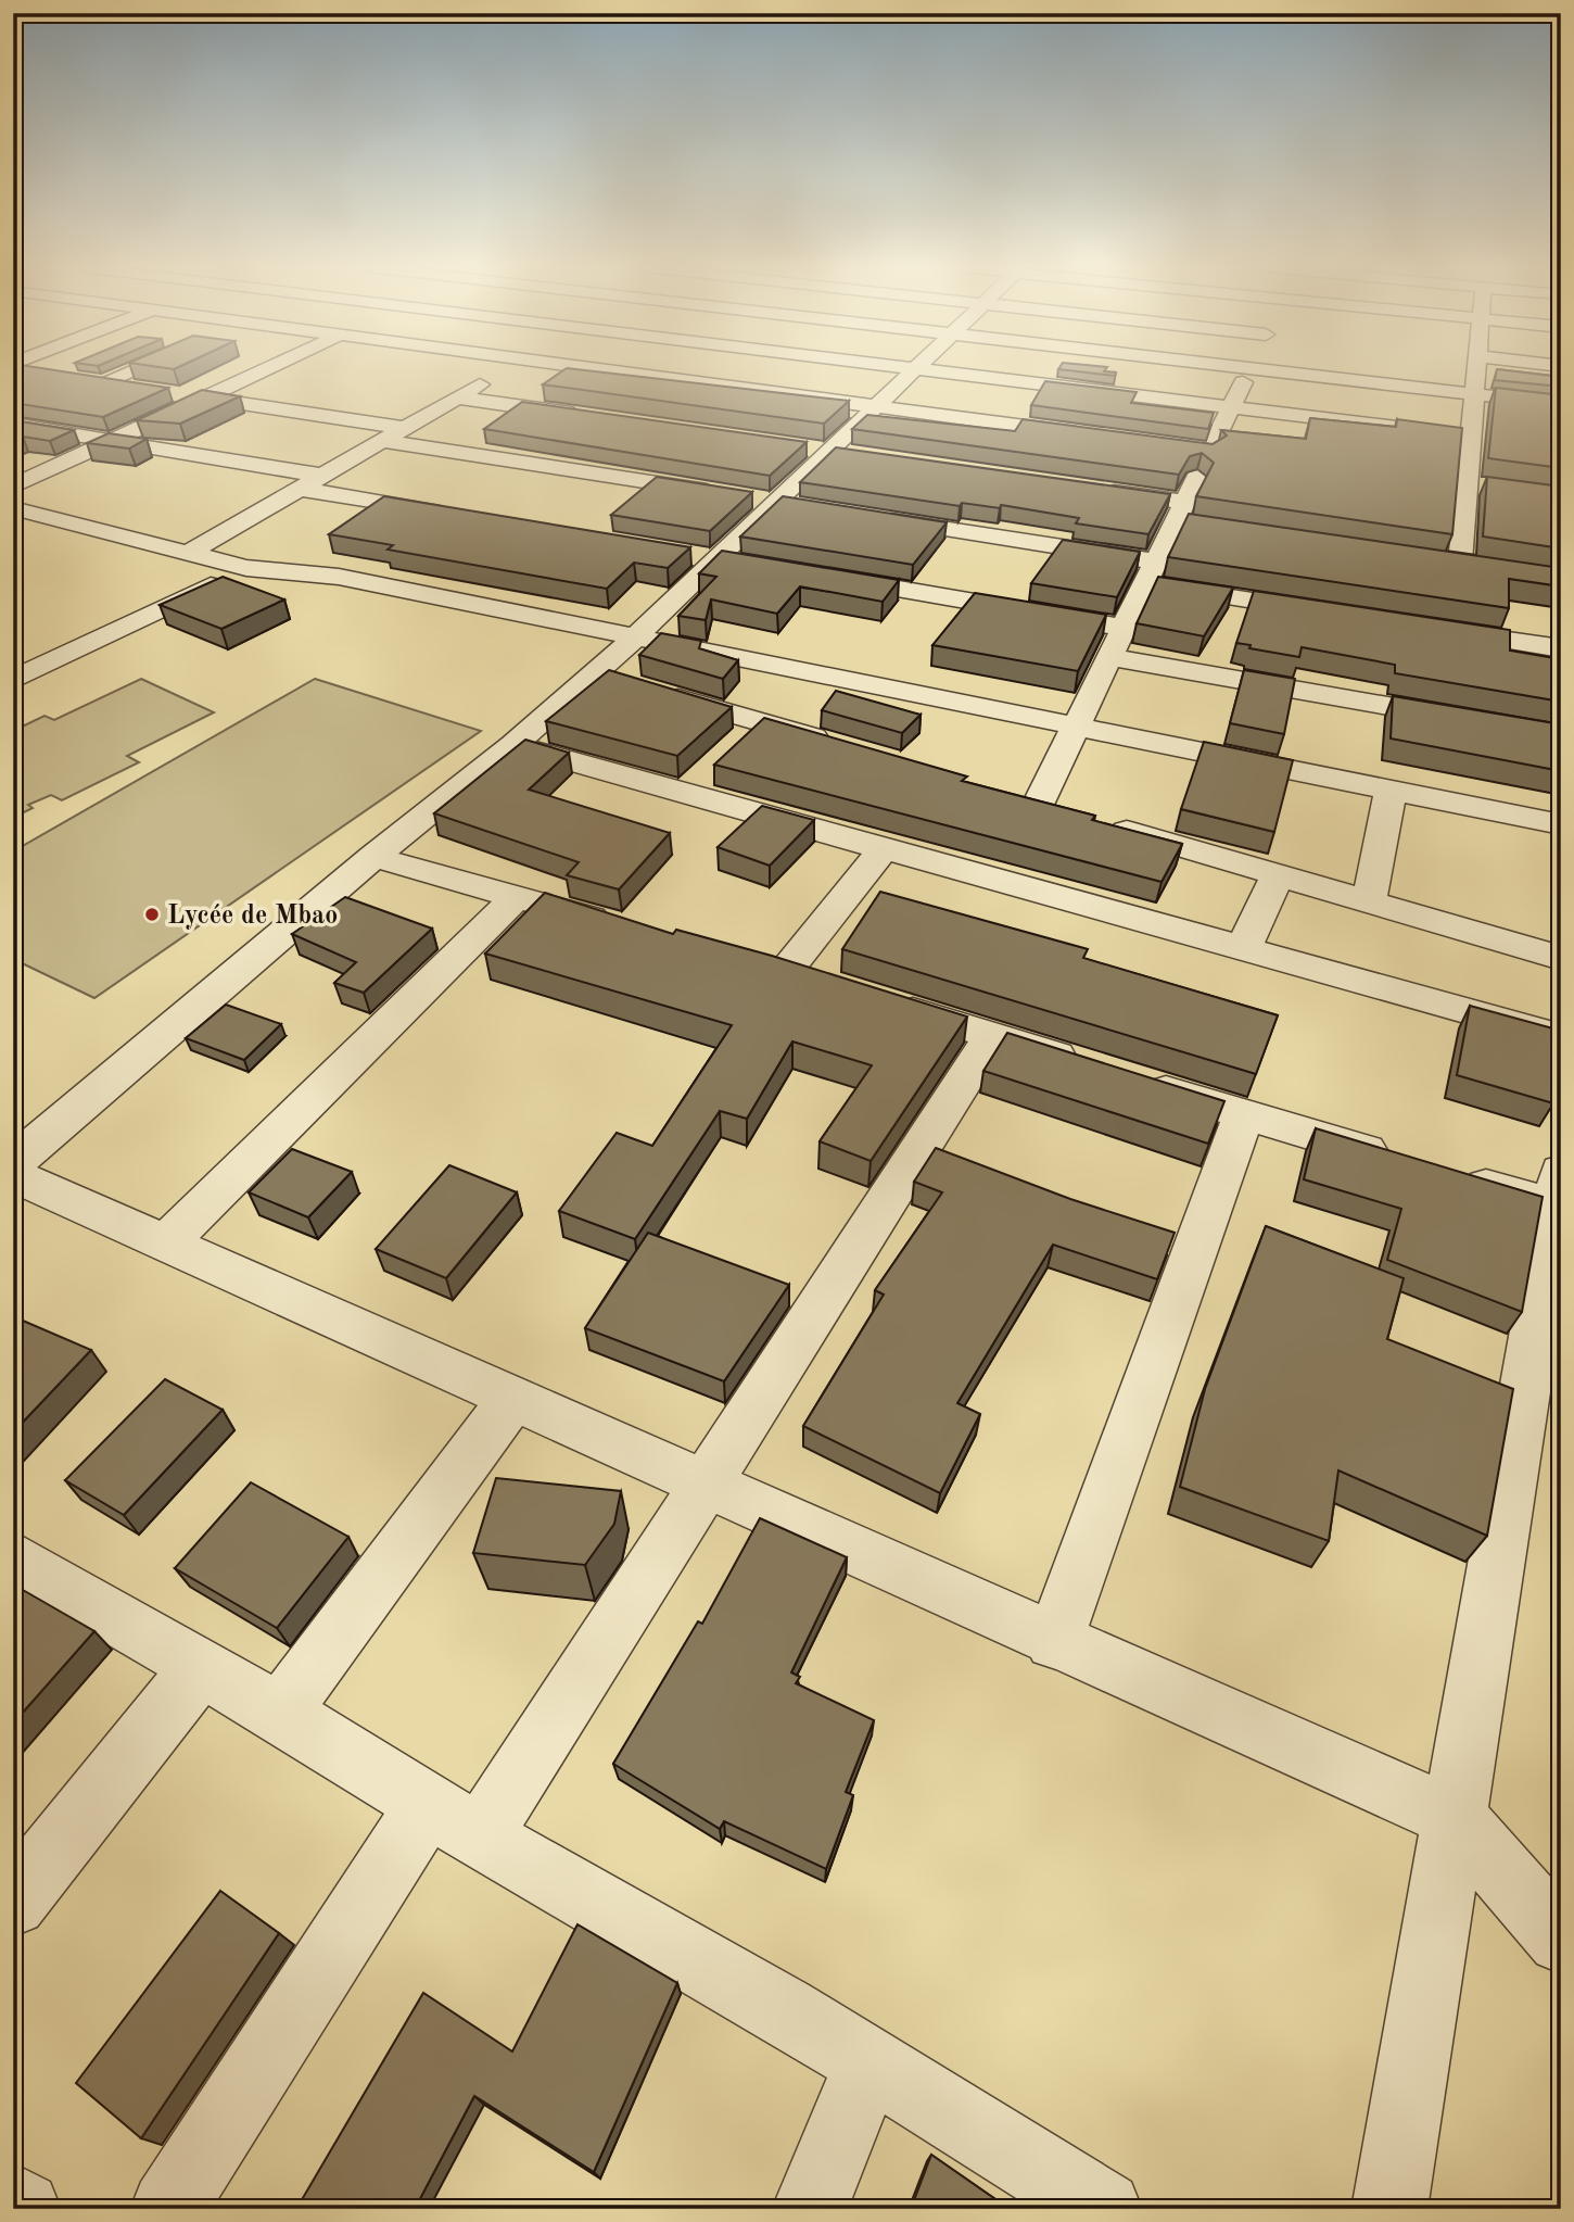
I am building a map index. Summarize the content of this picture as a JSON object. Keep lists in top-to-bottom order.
{
  "places": ["Lycée de Mbao"]
}
